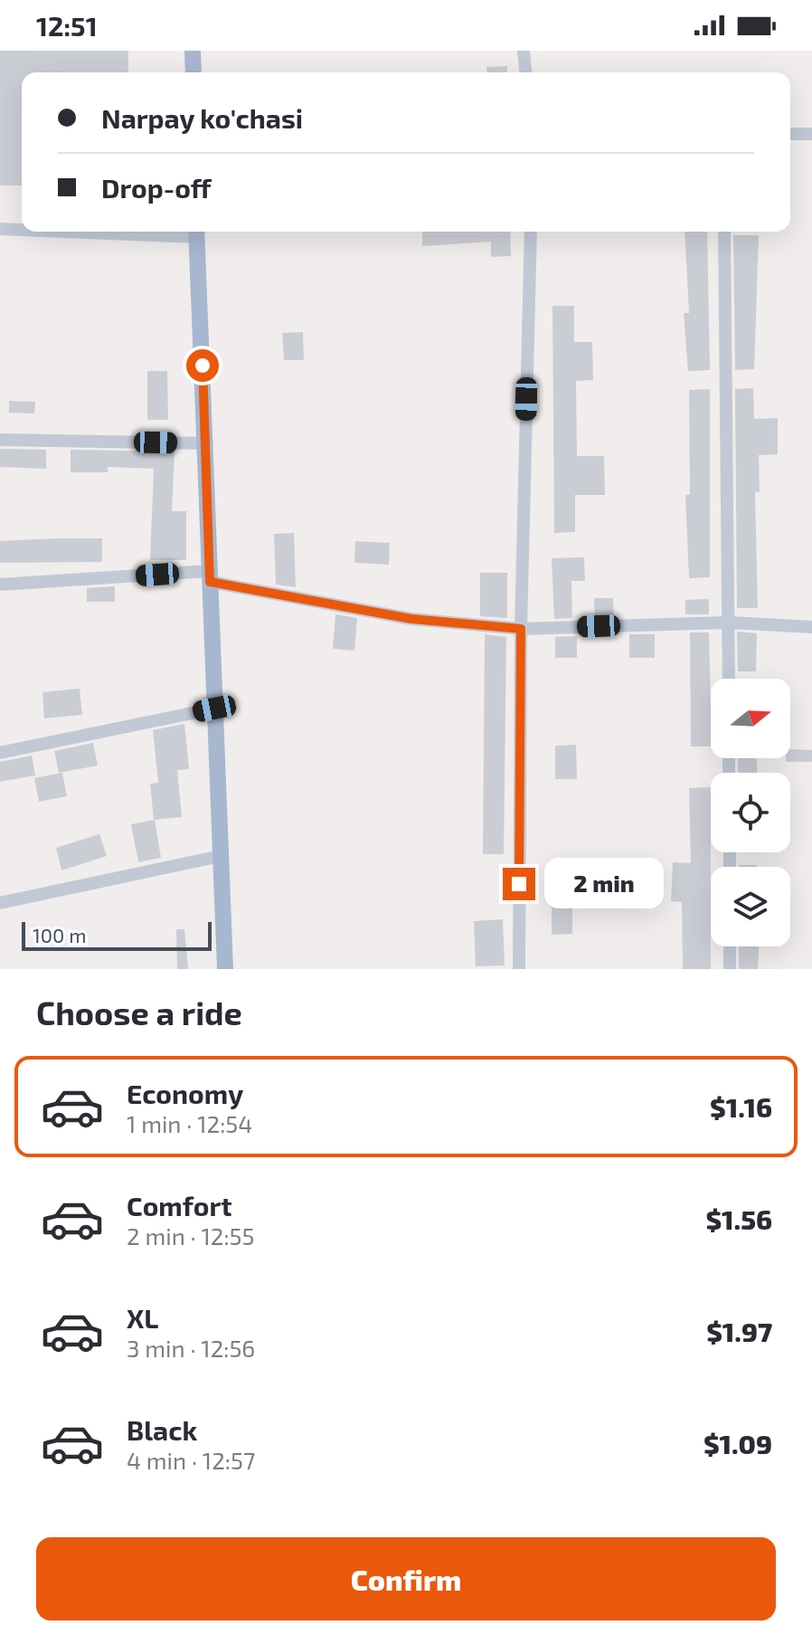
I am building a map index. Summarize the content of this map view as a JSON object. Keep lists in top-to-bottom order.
{
  "scale_bar": "100 m",
  "north": "right",
  "page": {
    "status": "12:51",
    "banner": ["Narpay ko'chasi", "Drop-off"],
    "bubble": "2 min",
    "scale": "100 m",
    "heading": "Choose a ride",
    "list": [
      {
        "name": "Economy",
        "note": "1 min · 12:54",
        "value": "$1.16"
      },
      {
        "name": "Comfort",
        "note": "2 min · 12:55",
        "value": "$1.56"
      },
      {
        "name": "XL",
        "note": "3 min · 12:56",
        "value": "$1.97"
      },
      {
        "name": "Black",
        "note": "4 min · 12:57",
        "value": "$1.09"
      }
    ],
    "buttons": "Confirm"
  }
}
